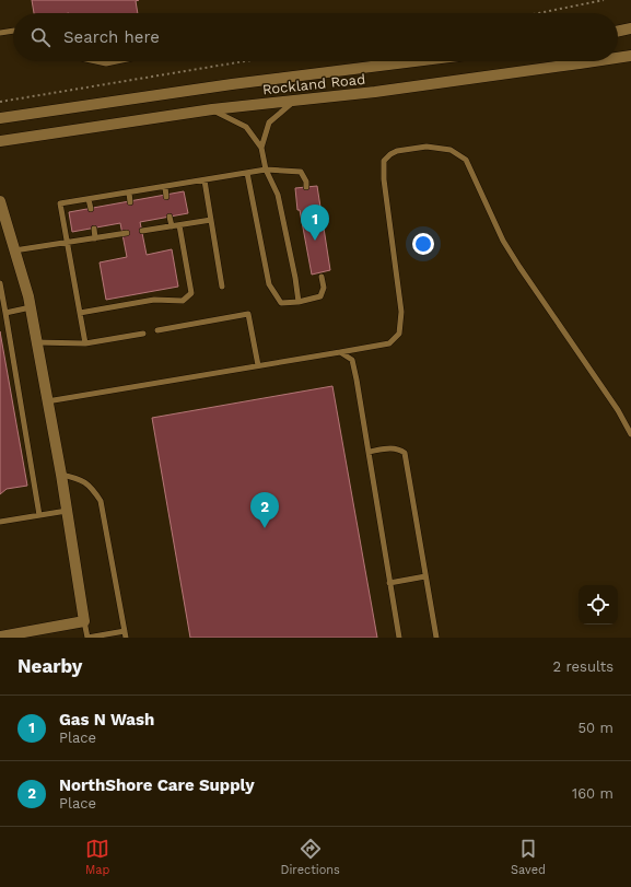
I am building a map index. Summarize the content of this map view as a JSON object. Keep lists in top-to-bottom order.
{
  "streets": {
    "main road": ["Rockland Road"]
  },
  "page": {
    "search": "Search here",
    "pins": ["1", "2"],
    "heading": ["Nearby", "2 results"],
    "list": [
      {
        "mark": "1",
        "name": "Gas N Wash",
        "note": "Place",
        "value": "50 m"
      },
      {
        "mark": "2",
        "name": "NorthShore Care Supply",
        "note": "Place",
        "value": "160 m"
      }
    ],
    "nav": ["Map", "Directions", "Saved"]
  }
}
